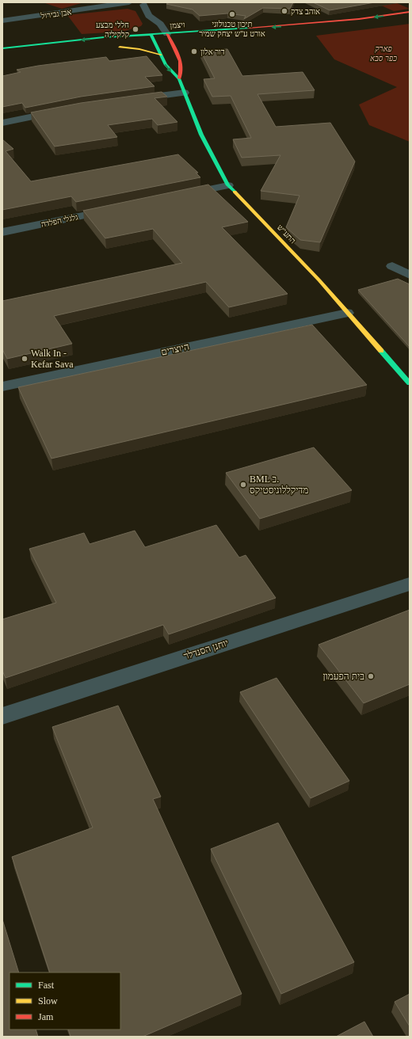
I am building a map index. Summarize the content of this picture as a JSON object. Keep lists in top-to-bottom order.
{
  "streets": {
    "street": [
      "אבן גבירול",
      "ויצמן",
      "גלגלי הפלדה",
      "התע\"ש",
      "היוצרים",
      "יוחנן הסנדלר"
    ]
  },
  "crossings": [
    ["ויצמן", "התע\"ש"],
    ["התע\"ש", "היוצרים"]
  ],
  "one_way": ["ויצמן"],
  "parks": ["פארק כפר סבא"],
  "places": [
    "אוהב צדק",
    "תיכון טכנולוגי אורט ע\"ש יצחק שמיר",
    "חללי מבצע קלקיליה",
    "דור אלון",
    "Walk In - Kefar Sava",
    "BML ב. מדיקללוגיסטיקס",
    "בית הפעמון"
  ],
  "legend": ["Fast", "Slow", "Jam"]
}
